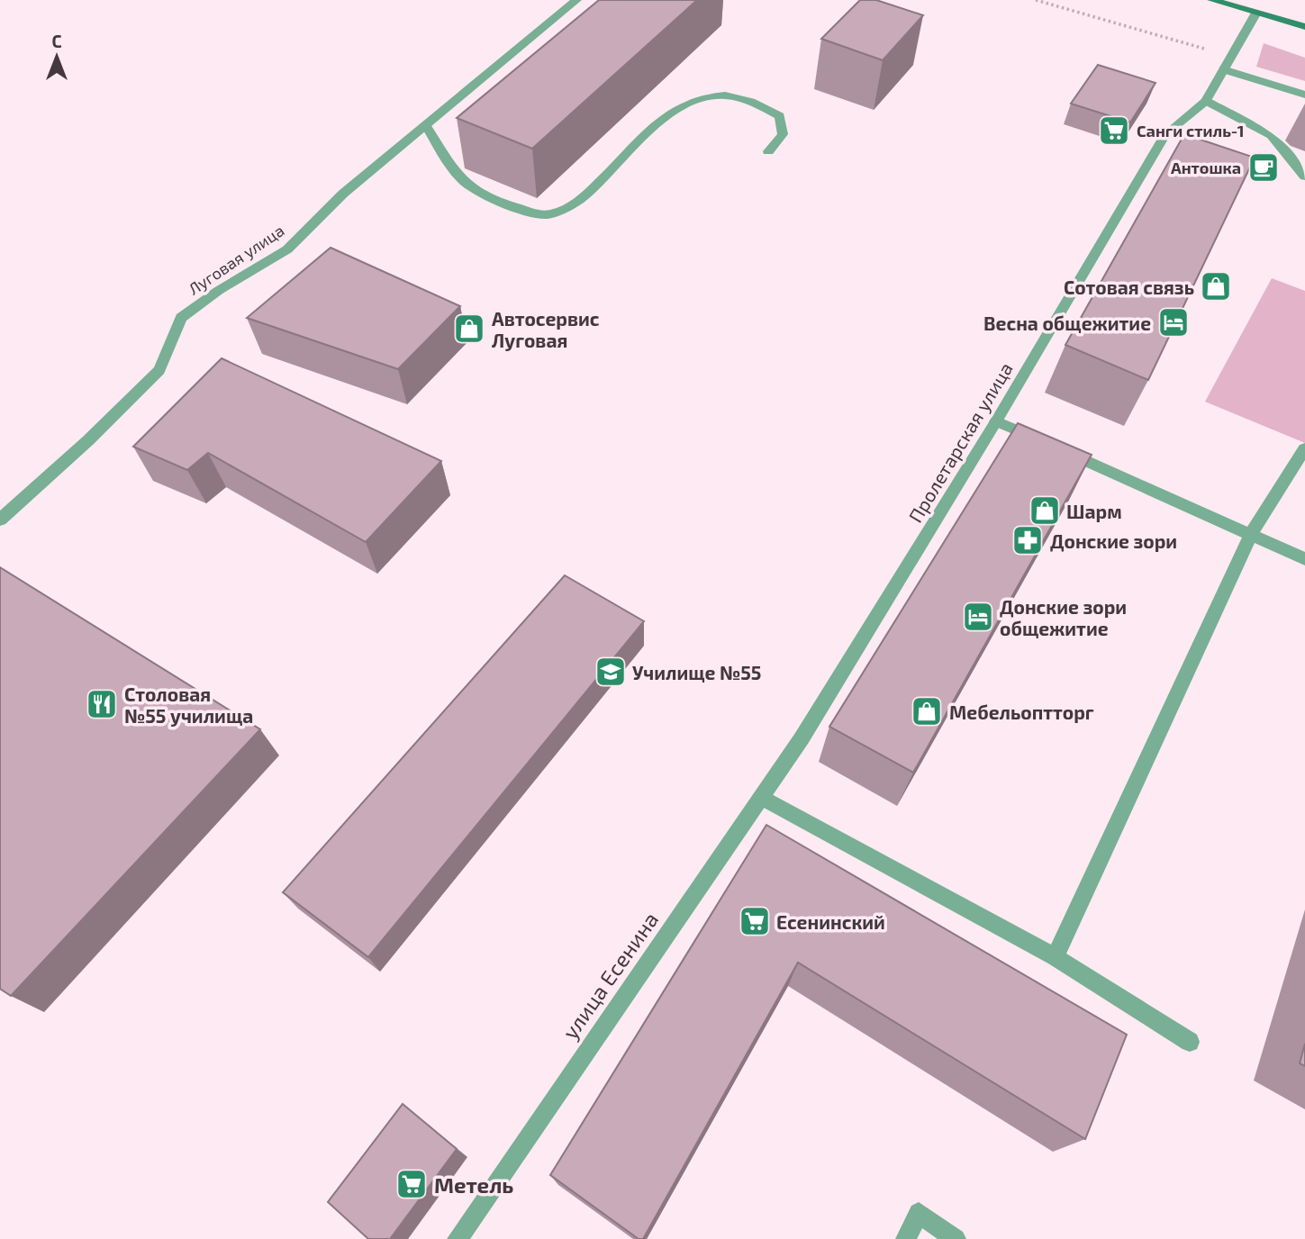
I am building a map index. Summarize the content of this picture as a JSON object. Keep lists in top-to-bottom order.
{
  "streets": {
    "street": ["Луговая улица", "Пролетарская улица", "улица Есенина"]
  },
  "crossings": [
    ["Пролетарская улица", "улица Есенина"]
  ],
  "places": {
    "supermarket": ["Санги стиль-1", "Есенинский", "Метель"],
    "cafe": ["Антошка"],
    "shop": [
      "Сотовая связь",
      "Автосервис Луговая",
      "Шарм",
      "Мебельоптторг"
    ],
    "hotel": ["Весна общежитие", "Донские зори общежитие"],
    "pharmacy": ["Донские зори"],
    "school or university": ["Училище №55"],
    "restaurant": ["Столовая №55 училища"]
  },
  "north": "top"
}
